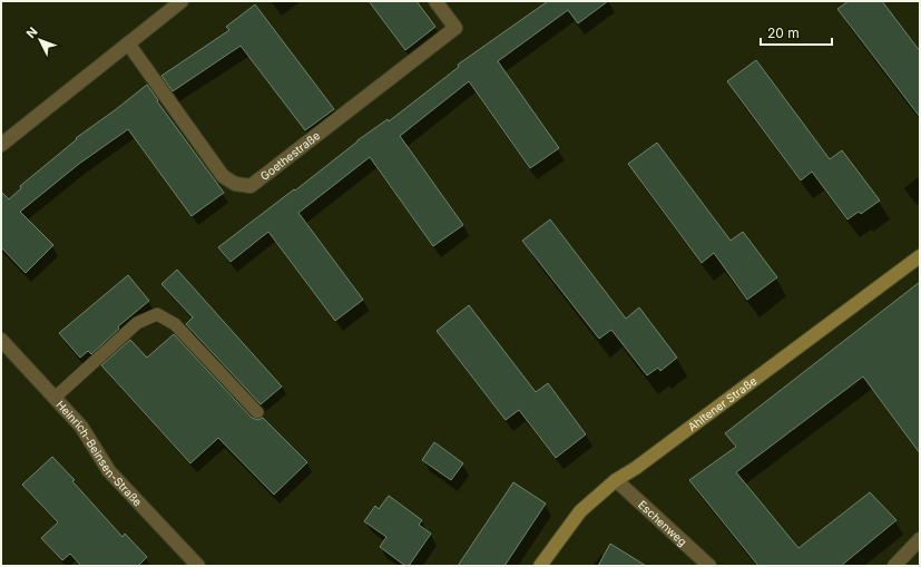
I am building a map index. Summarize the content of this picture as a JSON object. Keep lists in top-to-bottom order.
{
  "streets": {
    "main road": ["Ahltener Straße"],
    "street": ["Goethestraße", "Heinrich-Beinsen-Straße", "Eschenweg"]
  },
  "crossings": [
    ["Ahltener Straße", "Eschenweg"]
  ],
  "scale_bar": "20 m",
  "north": "top left"
}
